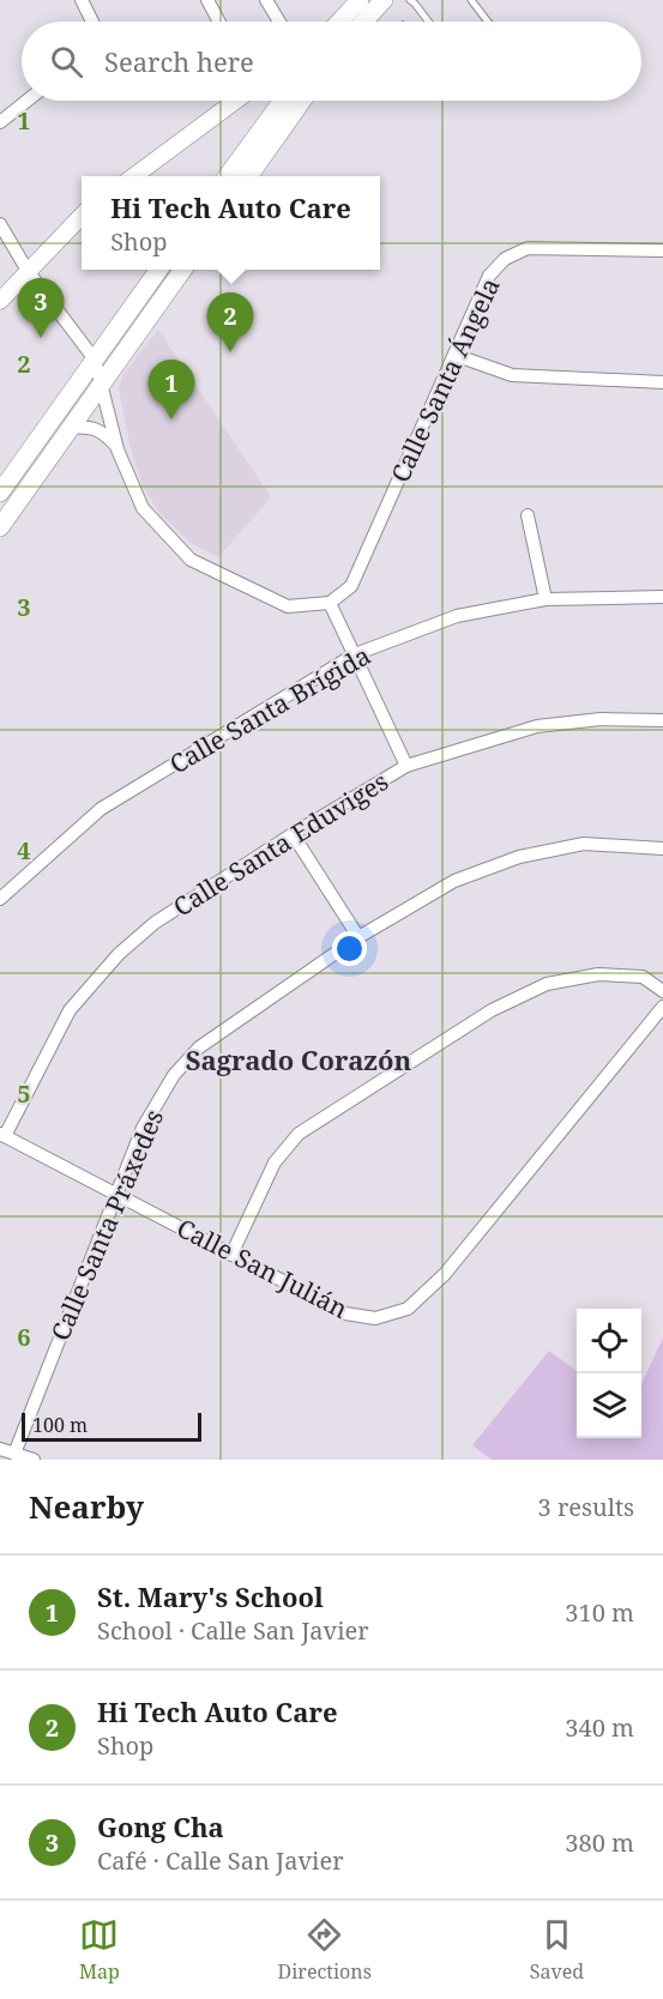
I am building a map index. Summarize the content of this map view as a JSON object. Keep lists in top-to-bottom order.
{
  "streets": {
    "street": [
      "Calle Santa Ángela",
      "Calle Santa Brígida",
      "Calle Santa Eduviges",
      "Calle Santa Práxedes",
      "Calle San Julián"
    ]
  },
  "crossings": [
    ["Calle Santa Eduviges", "Calle San Julián"],
    ["Calle Santa Práxedes", "Calle San Julián"]
  ],
  "districts": ["Sagrado Corazón"],
  "scale_bar": "100 m",
  "page": {
    "search": "Search here",
    "popup": ["Hi Tech Auto Care", "Shop"],
    "pins": ["3", "2", "1"],
    "scale": "100 m",
    "heading": ["Nearby", "3 results"],
    "list": [
      {
        "mark": "1",
        "name": "St. Mary's School",
        "note": "School · Calle San Javier",
        "value": "310 m"
      },
      {
        "mark": "2",
        "name": "Hi Tech Auto Care",
        "note": "Shop",
        "value": "340 m"
      },
      {
        "mark": "3",
        "name": "Gong Cha",
        "note": "Café · Calle San Javier",
        "value": "380 m"
      }
    ],
    "nav": ["Map", "Directions", "Saved"]
  },
  "grid": {
    "rows": [
      "1",
      "2",
      "3",
      "4",
      "5",
      "6"
    ]
  }
}
